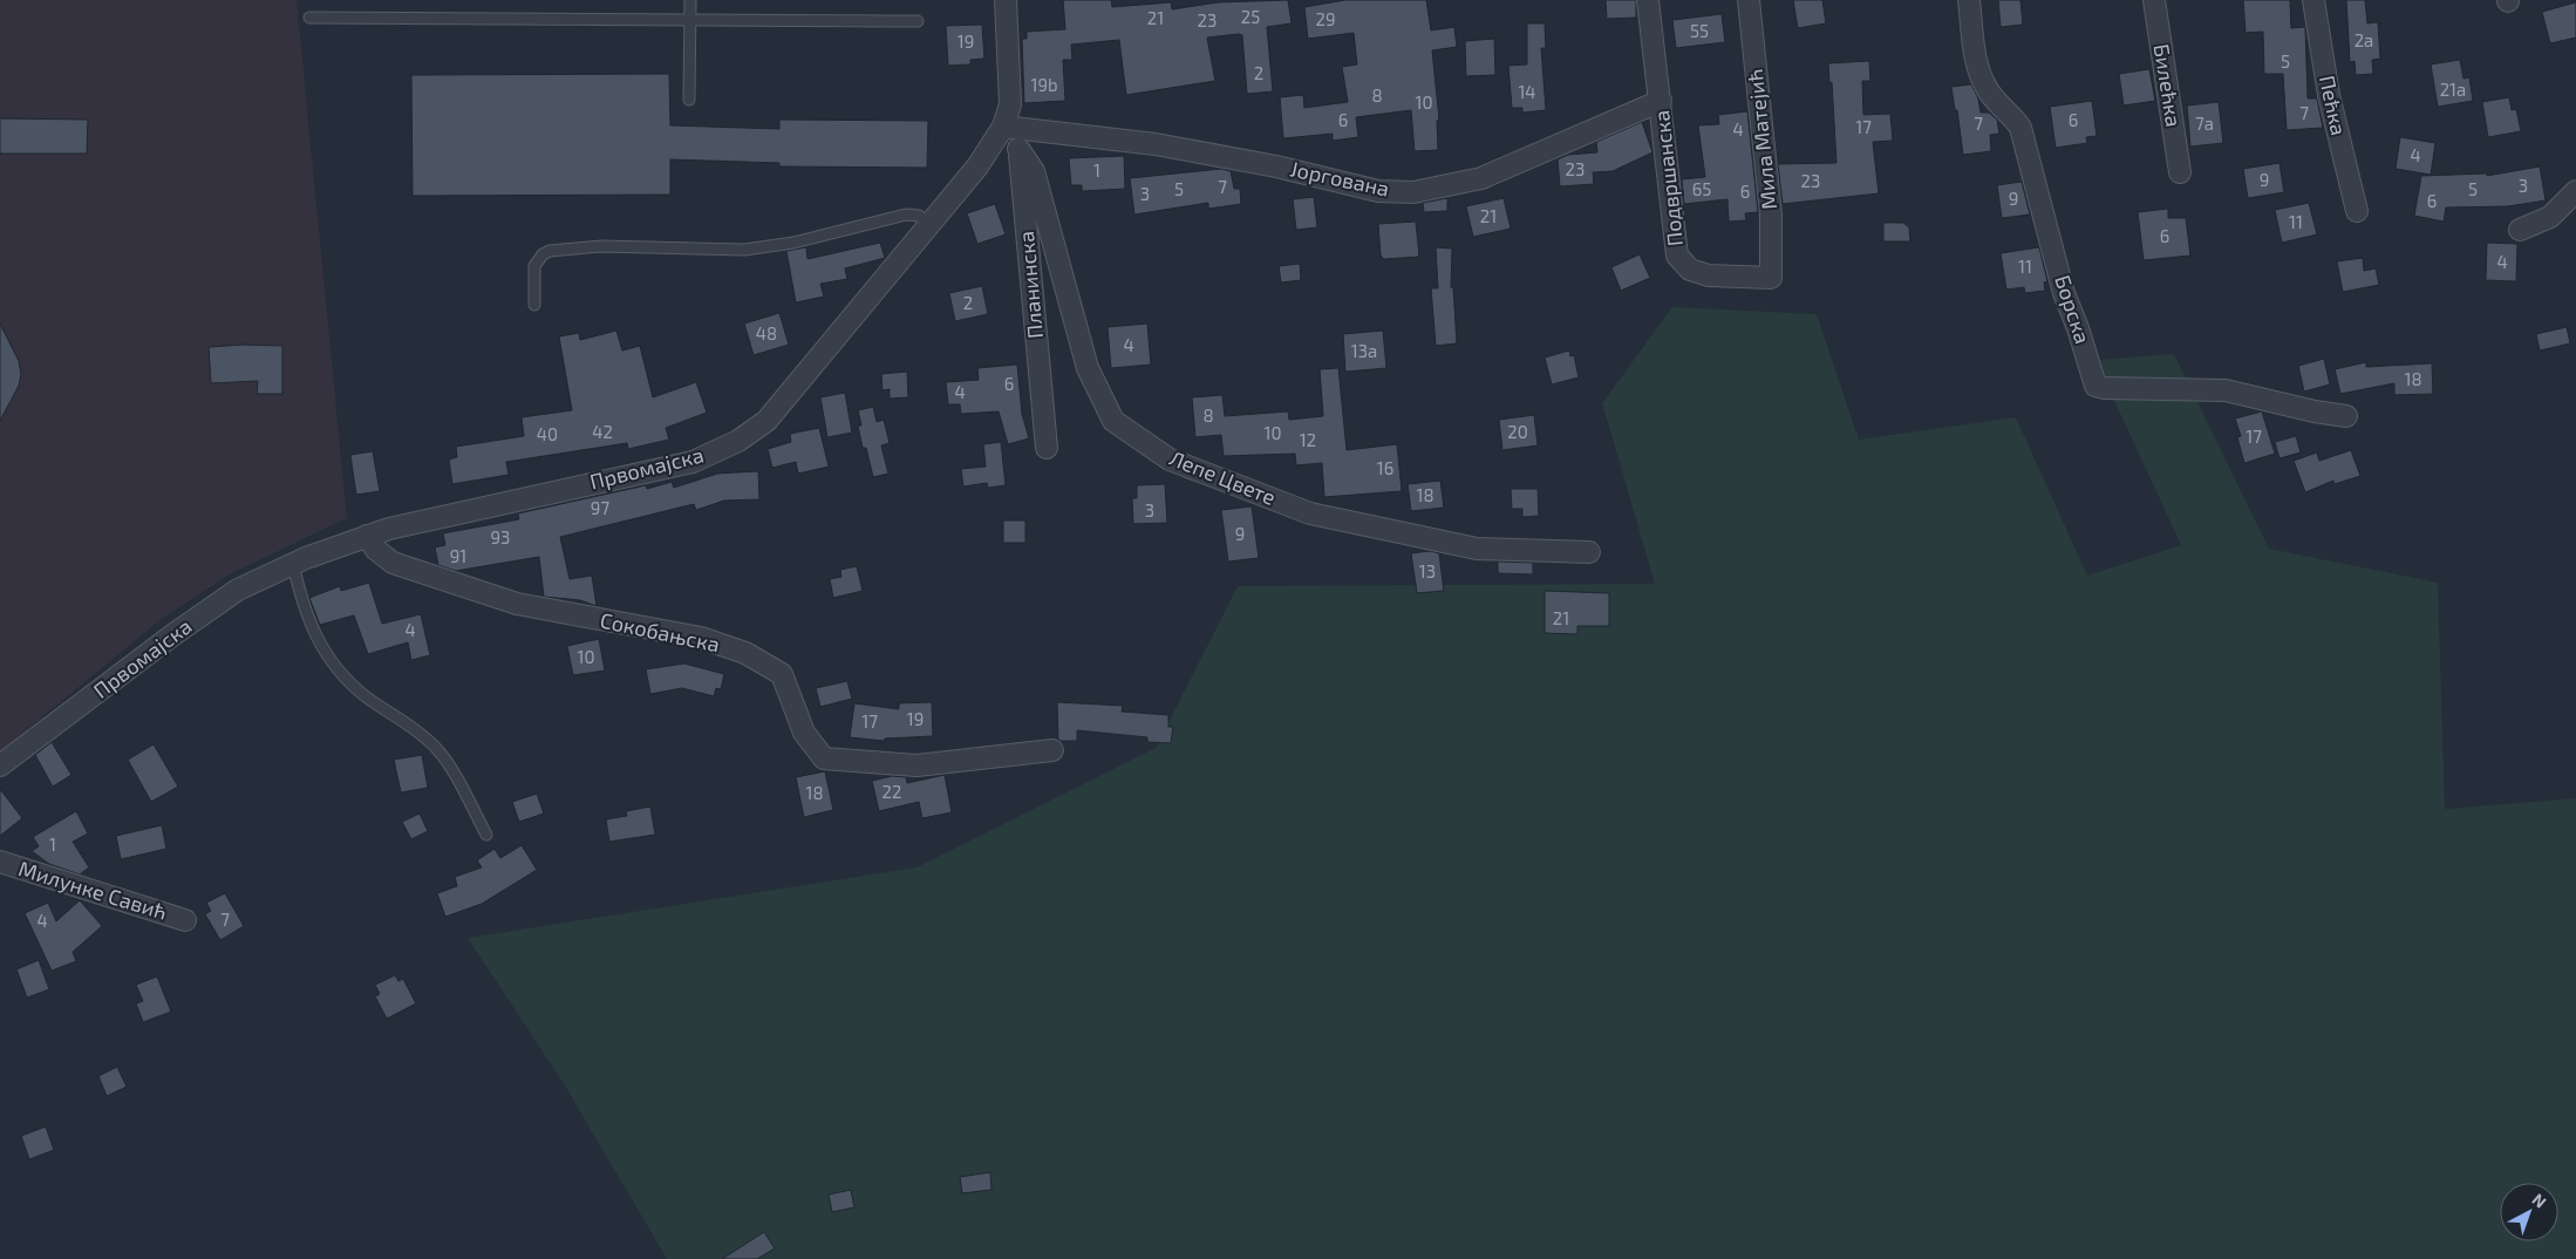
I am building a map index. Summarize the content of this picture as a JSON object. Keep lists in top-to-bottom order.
{
  "streets": {
    "street": [
      "Билећка",
      "Пећка",
      "Мила Матејић",
      "Подвршанска",
      "Јоргована",
      "Планинска",
      "Борска",
      "Првомајска",
      "Лепе Цвете",
      "Сокобањска",
      "Милунке Савић"
    ]
  },
  "crossings": [
    ["Мила Матејић", "Подвршанска"],
    ["Подвршанска", "Јоргована"],
    ["Јоргована", "Планинска"],
    ["Јоргована", "Првомајска"],
    ["Планинска", "Првомајска"],
    ["Планинска", "Лепе Цвете"],
    ["Првомајска", "Сокобањска"]
  ],
  "house_numbers": [
    "25",
    "21",
    "29",
    "23",
    "55",
    "2a",
    "19",
    "5",
    "2",
    "19b",
    "21a",
    "14",
    "8",
    "10",
    "7",
    "6",
    "6",
    "7",
    "7a",
    "17",
    "4",
    "4",
    "23",
    "1",
    "9",
    "23",
    "3",
    "7",
    "5",
    "65",
    "5",
    "6",
    "3",
    "9",
    "6",
    "21",
    "11",
    "6",
    "4",
    "11",
    "2",
    "48",
    "4",
    "13a",
    "18",
    "6",
    "4",
    "8",
    "42",
    "20",
    "10",
    "40",
    "17",
    "12",
    "16",
    "18",
    "97",
    "3",
    "9",
    "93",
    "91",
    "13",
    "21",
    "4",
    "10",
    "19",
    "17",
    "22",
    "18",
    "1",
    "7",
    "4"
  ],
  "north": "top right"
}
